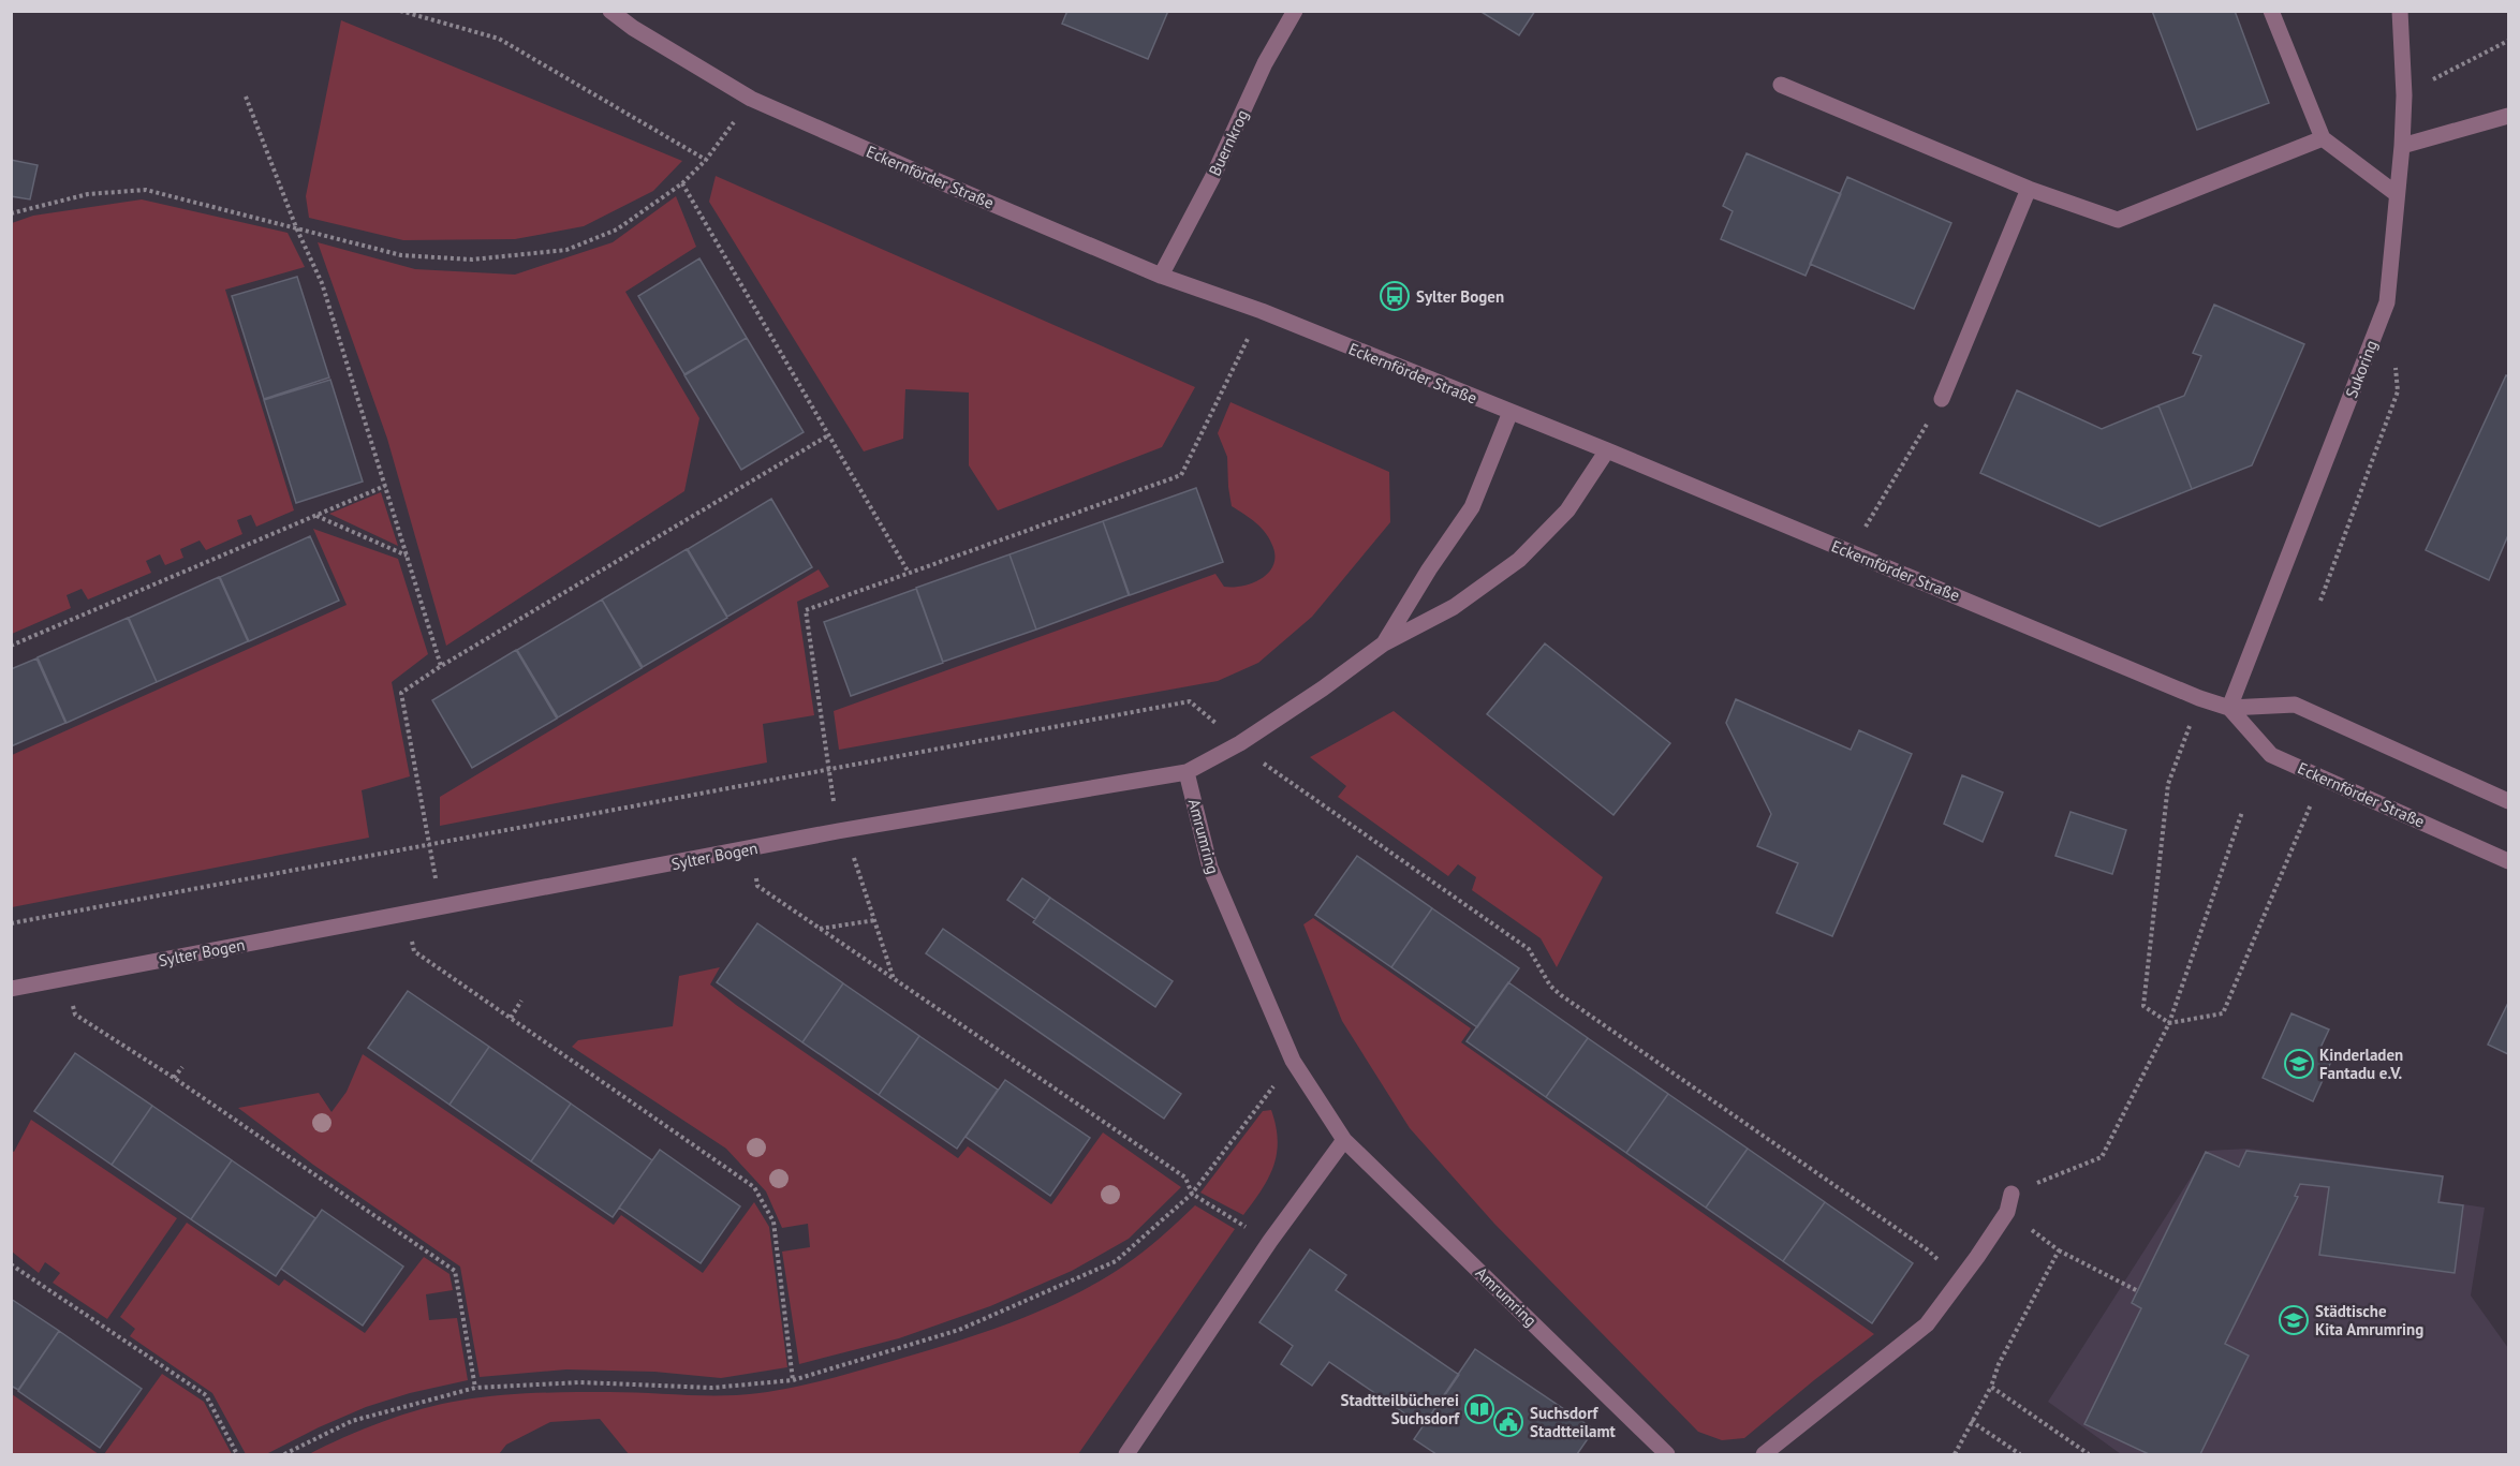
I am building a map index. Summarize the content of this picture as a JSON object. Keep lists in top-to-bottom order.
{
  "streets": {
    "street": [
      "Buernkrog",
      "Eckernförder Straße",
      "Sukoring",
      "Amrumring",
      "Sylter Bogen"
    ]
  },
  "crossings": [
    ["Buernkrog", "Eckernförder Straße"],
    ["Eckernförder Straße", "Sukoring"],
    ["Eckernförder Straße", "Sylter Bogen"],
    ["Amrumring", "Sylter Bogen"]
  ],
  "places": {
    "bus stop": ["Sylter Bogen"],
    "school or university": ["Kinderladen Fantadu e.V.", "Städtische Kita Amrumring"],
    "library": ["Stadtteilbücherei Suchsdorf"],
    "public building": ["Suchsdorf Stadtteilamt"]
  }
}
